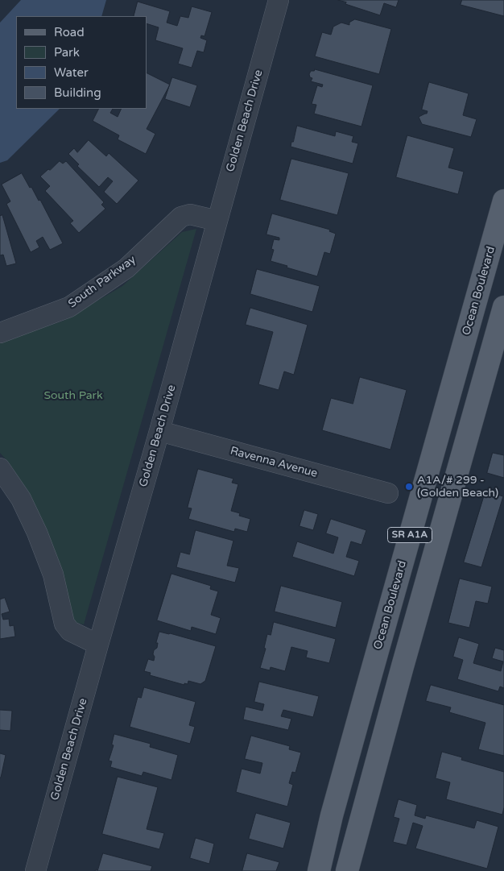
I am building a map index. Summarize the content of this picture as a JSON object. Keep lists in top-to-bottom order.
{
  "streets": {
    "main road": ["Ocean Boulevard", "SR A1A"],
    "street": ["Golden Beach Drive", "South Parkway", "Ravenna Avenue"]
  },
  "crossings": [
    ["Golden Beach Drive", "South Parkway"],
    ["Golden Beach Drive", "Ravenna Avenue"]
  ],
  "parks": ["South Park"],
  "places": ["A1A/# 299 - (Golden Beach)"],
  "legend": [
    "Road",
    "Park",
    "Water",
    "Building"
  ]
}
